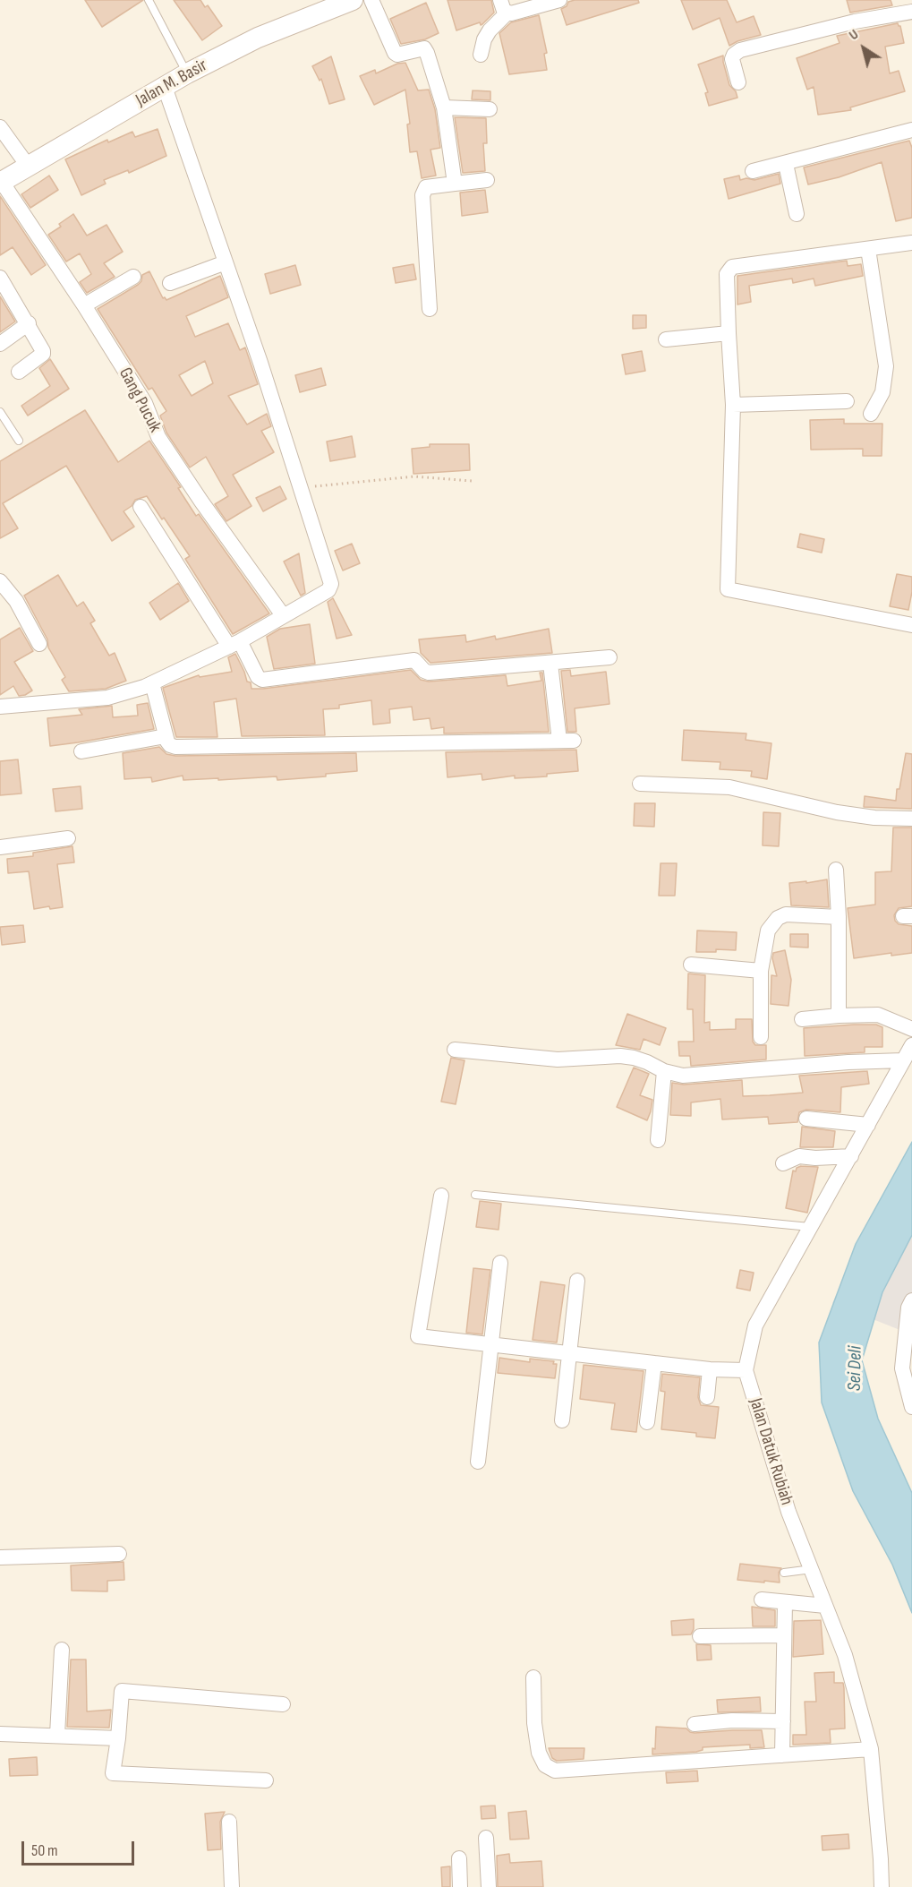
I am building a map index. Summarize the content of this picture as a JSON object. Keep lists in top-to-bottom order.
{
  "streets": {
    "main road": ["Jalan M. Basir"],
    "street": ["Gang Pucuk", "Jalan Datuk Rubiah"]
  },
  "crossings": [
    ["Jalan M. Basir", "Gang Pucuk"]
  ],
  "water": ["Sei Deli"],
  "scale_bar": "50 m",
  "north": "top left"
}
